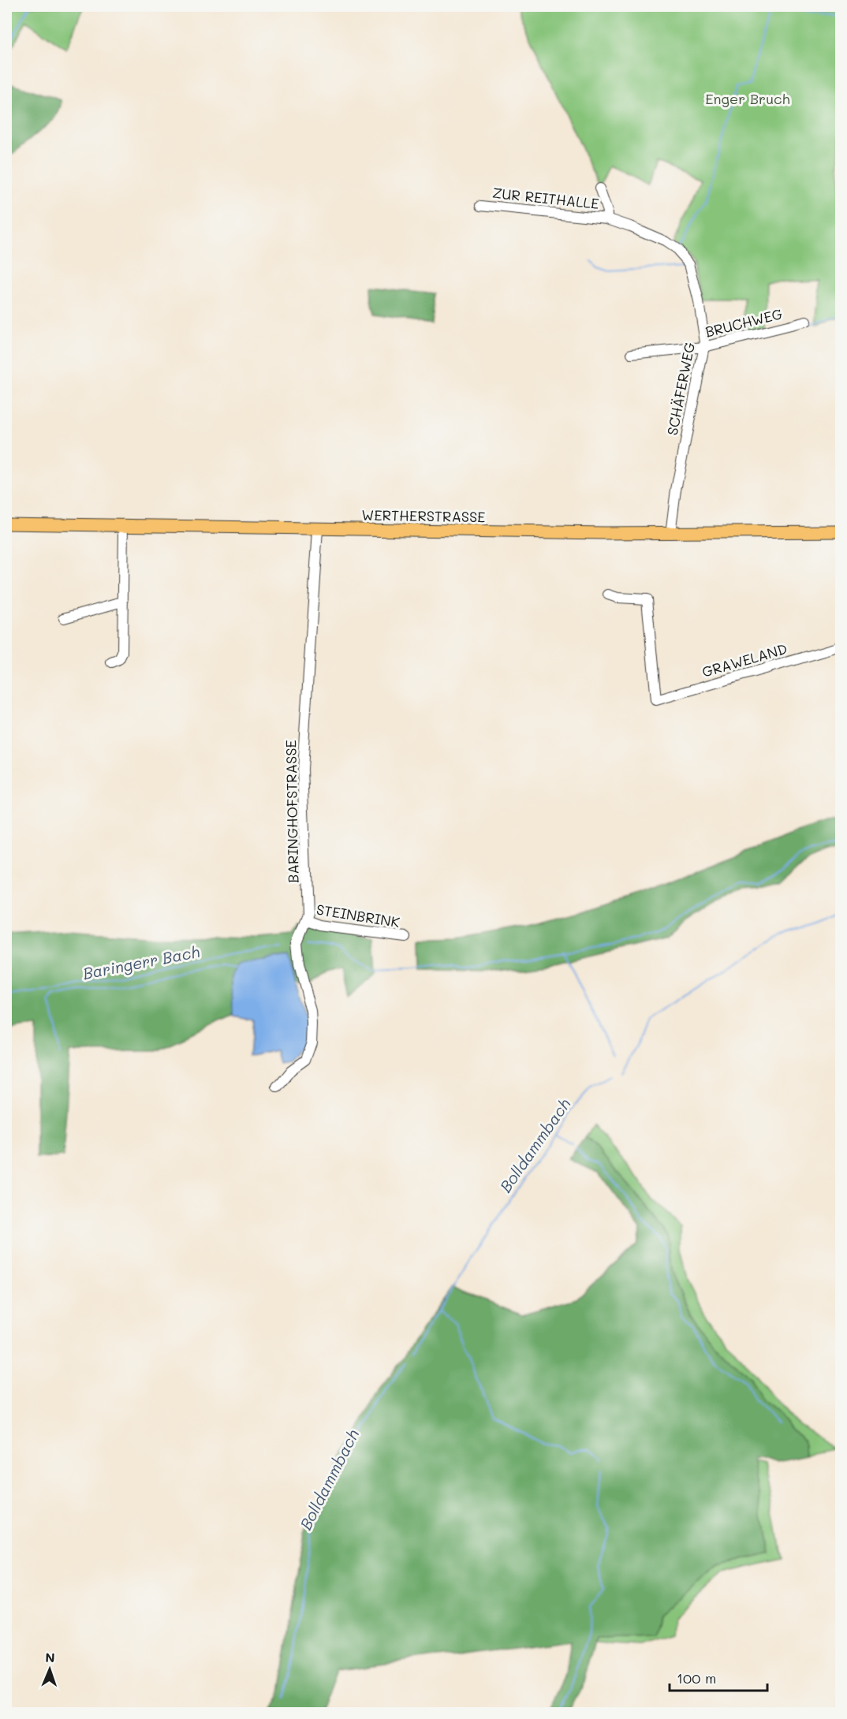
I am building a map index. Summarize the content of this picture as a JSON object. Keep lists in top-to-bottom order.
{
  "streets": {
    "main road": ["WERTHERSTRASSE"],
    "street": [
      "ZUR REITHALLE",
      "BRUCHWEG",
      "SCHÄFERWEG",
      "GRAWELAND",
      "BARINGHOFSTRASSE",
      "STEINBRINK"
    ]
  },
  "crossings": [
    ["ZUR REITHALLE", "SCHÄFERWEG"],
    ["BRUCHWEG", "SCHÄFERWEG"],
    ["SCHÄFERWEG", "WERTHERSTRASSE"],
    ["WERTHERSTRASSE", "BARINGHOFSTRASSE"],
    ["BARINGHOFSTRASSE", "STEINBRINK"]
  ],
  "water": ["Baringerr Bach", "Bolldammbach"],
  "parks": ["Enger Bruch"],
  "scale_bar": "100 m",
  "north": "top"
}
